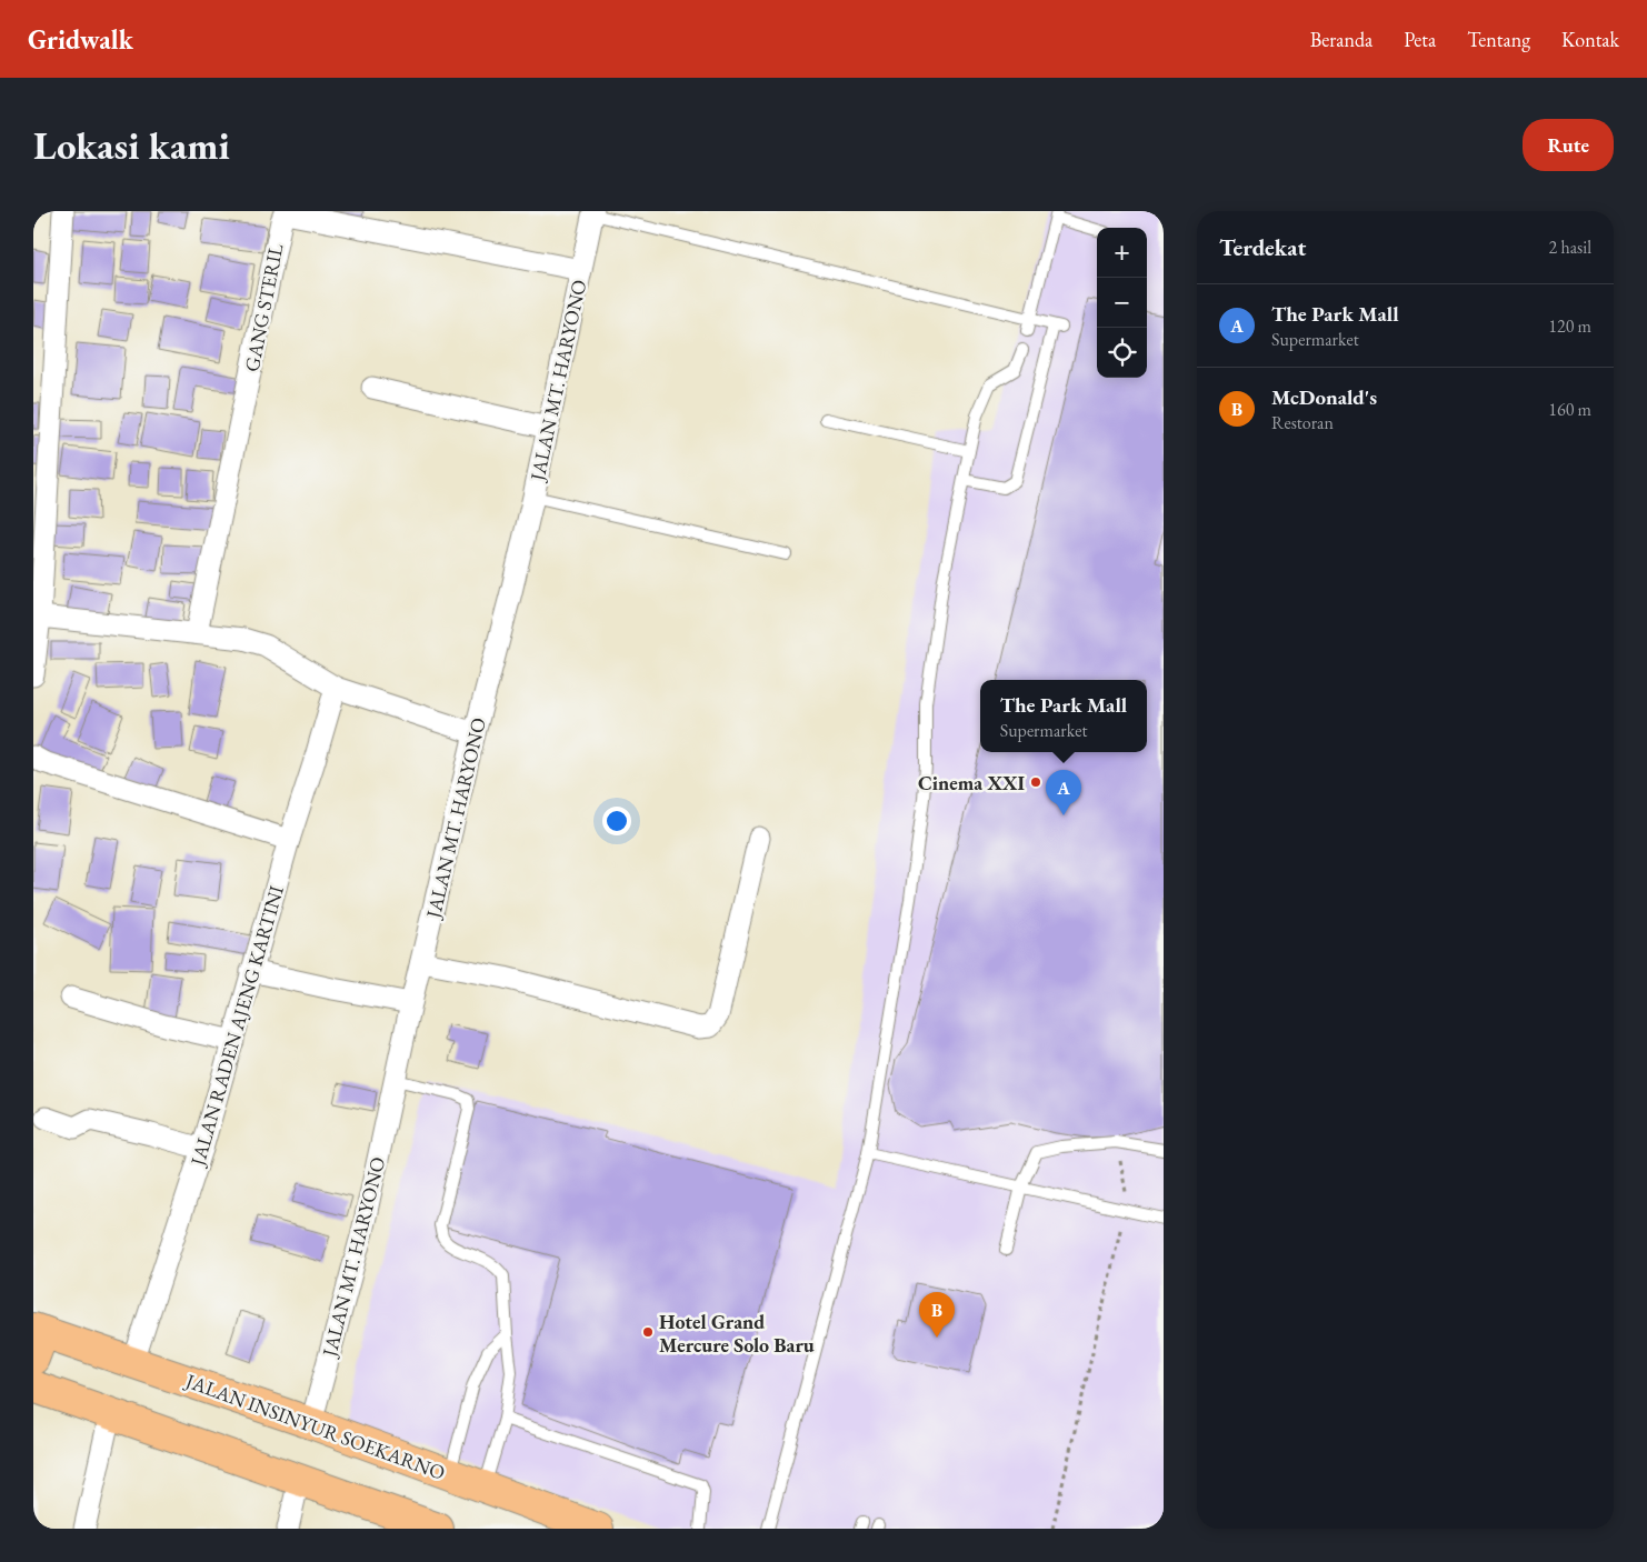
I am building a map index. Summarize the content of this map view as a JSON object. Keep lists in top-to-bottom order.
{
  "streets": {
    "main road": ["JALAN INSINYUR SOEKARNO"],
    "street": ["GANG STERIL", "JALAN MT. HARYONO", "JALAN RADEN AJENG KARTINI"]
  },
  "crossings": [
    ["GANG STERIL", "JALAN MT. HARYONO"],
    ["JALAN MT. HARYONO", "JALAN INSINYUR SOEKARNO"],
    ["JALAN RADEN AJENG KARTINI", "JALAN INSINYUR SOEKARNO"]
  ],
  "places": ["Cinema XXI", "Hotel Grand Mercure Solo Baru"],
  "page": {
    "header": "Gridwalk",
    "nav": [
      "Beranda",
      "Peta",
      "Tentang",
      "Kontak"
    ],
    "buttons": "Rute",
    "title": "Lokasi kami",
    "heading": ["Terdekat", "2 hasil"],
    "map_buttons": ["+", "−"],
    "list": [
      {
        "mark": "A",
        "name": "The Park Mall",
        "note": "Supermarket",
        "value": "120 m"
      },
      {
        "mark": "B",
        "name": "McDonald's",
        "note": "Restoran",
        "value": "160 m"
      }
    ],
    "popup": ["The Park Mall", "Supermarket"],
    "pins": ["A", "B"]
  }
}
